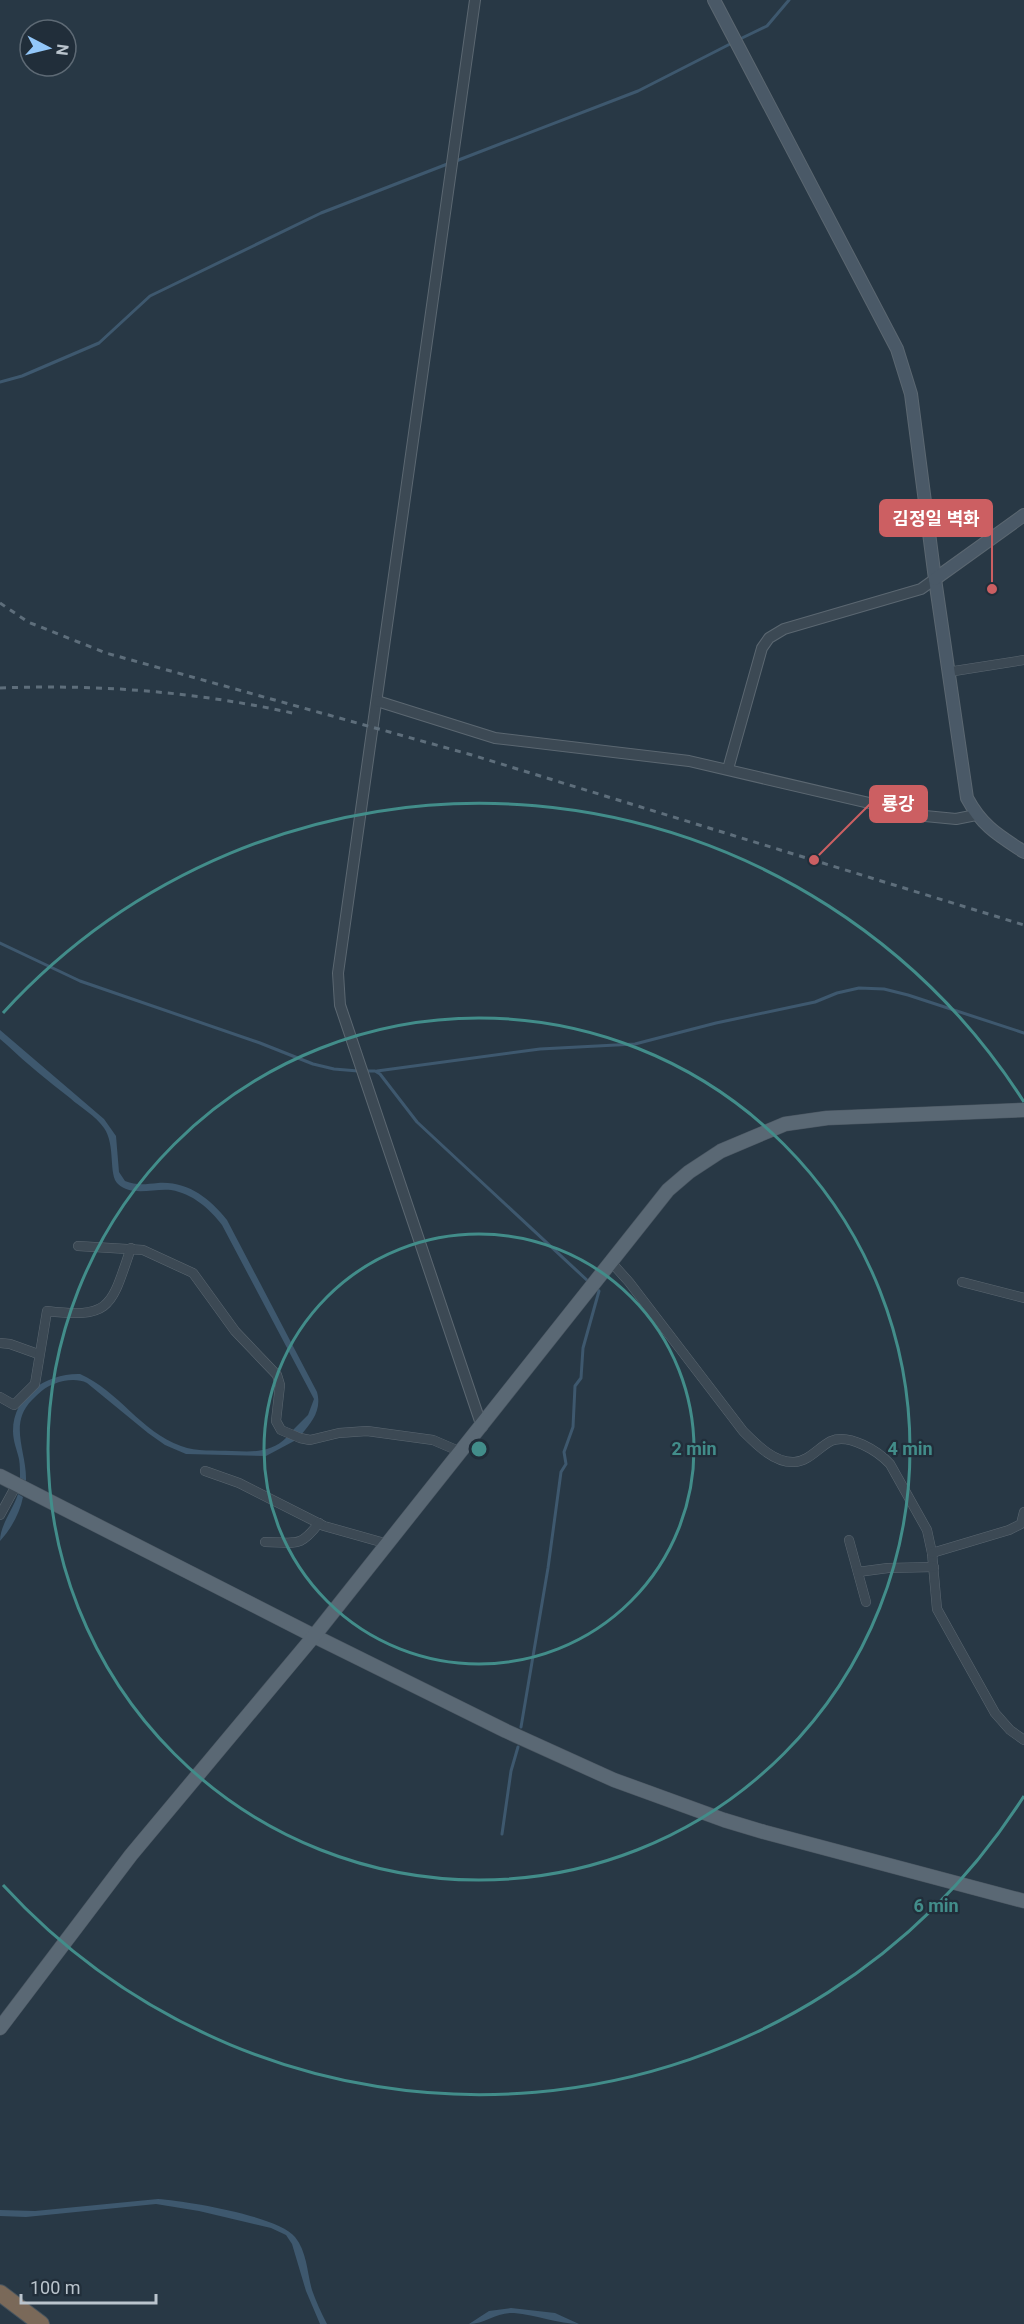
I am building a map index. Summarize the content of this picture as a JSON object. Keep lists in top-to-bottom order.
{
  "places": ["김정일 벽화", "룡강"],
  "scale_bar": "100 m",
  "north": "right",
  "rings": ["2 min", "4 min", "6 min"]
}
